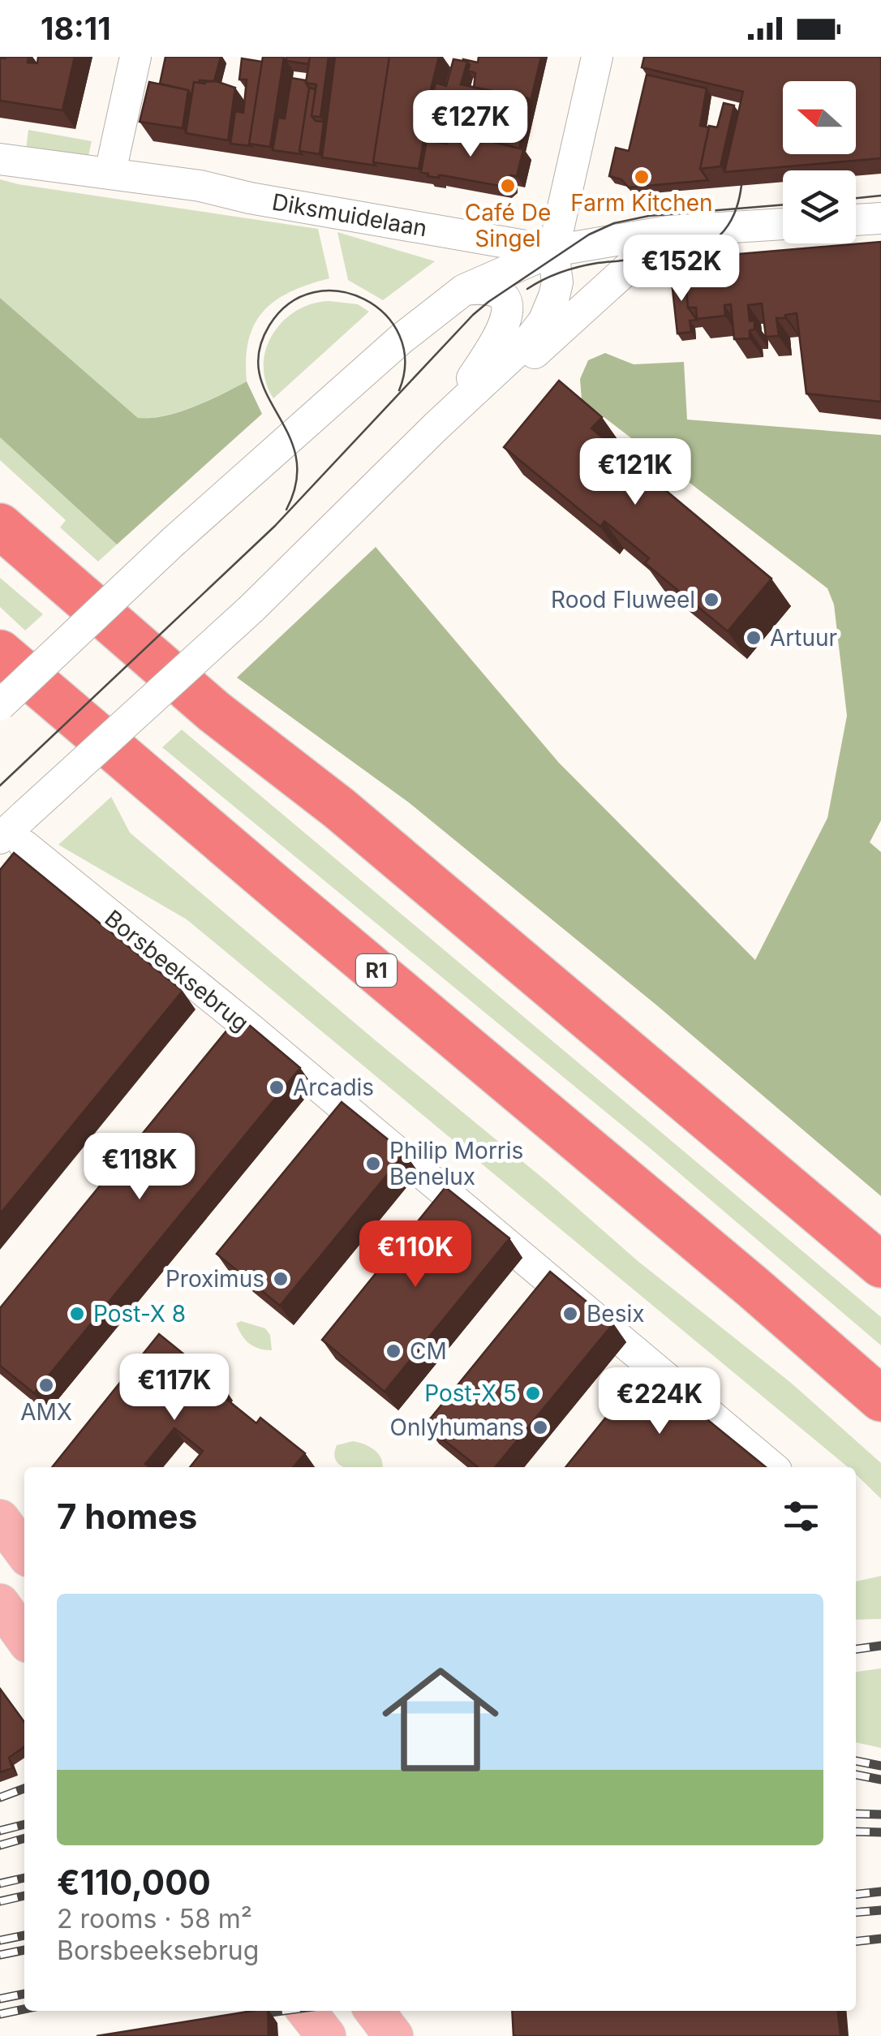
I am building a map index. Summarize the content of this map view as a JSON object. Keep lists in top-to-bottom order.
{
  "streets": {
    "highway": ["R1"],
    "street": ["Diksmuidelaan", "Borsbeeksebrug"]
  },
  "crossings": [
    ["Diksmuidelaan", "Borsbeeksebrug"]
  ],
  "places": [
    "Farm Kitchen",
    "Café De Singel",
    "Rood Fluweel",
    "Artuur",
    "Arcadis",
    "Philip Morris Benelux",
    "Proximus",
    "Post-X 8",
    "Besix",
    "CM",
    "AMX",
    "Post-X 5",
    "Onlyhumans"
  ],
  "north": "left",
  "page": {
    "status": "18:11",
    "price": [
      "€127K",
      "€152K",
      "€121K",
      "€118K",
      "€110K",
      "€117K",
      "€224K"
    ],
    "heading": "7 homes",
    "list": [
      {
        "name": "€110,000",
        "note": "2 rooms · 58 m² · Borsbeeksebrug"
      }
    ]
  }
}
